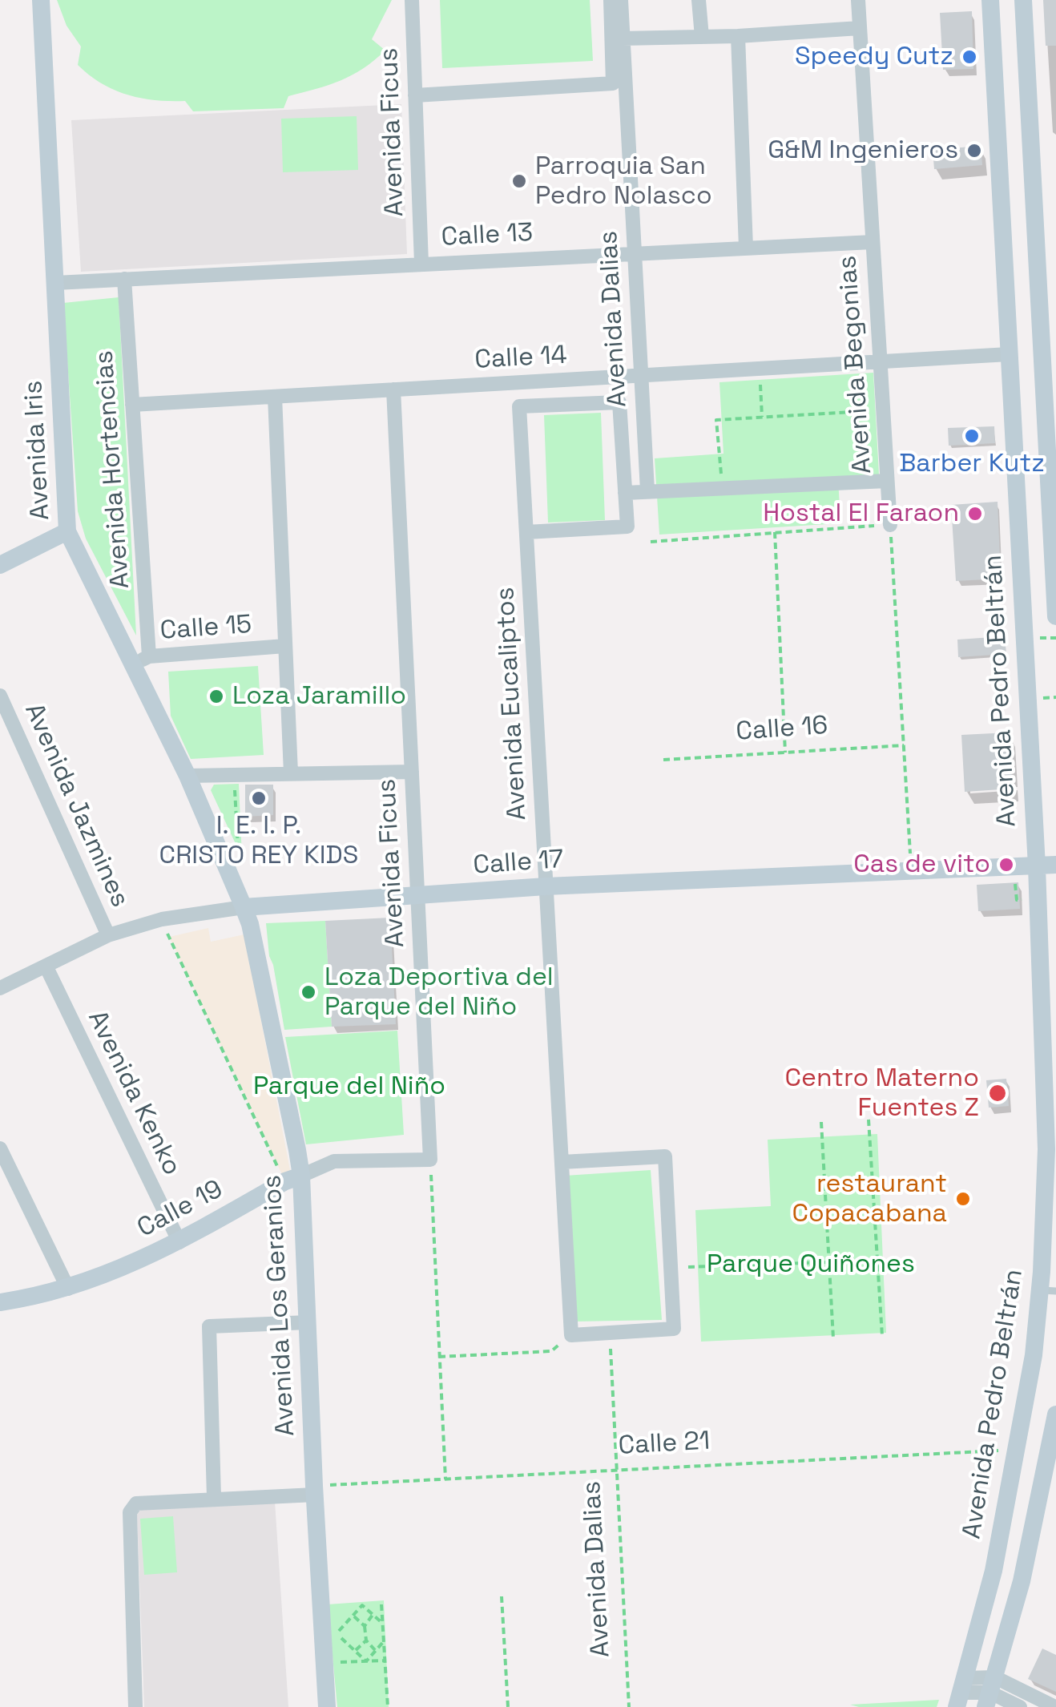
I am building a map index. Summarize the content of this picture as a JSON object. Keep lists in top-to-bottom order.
{
  "streets": {
    "street": [
      "Avenida Ficus",
      "Calle 13",
      "Avenida Dalias",
      "Calle 14",
      "Avenida Begonias",
      "Avenida Iris",
      "Avenida Hortencias",
      "Calle 15",
      "Avenida Pedro Beltrán",
      "Avenida Eucaliptos",
      "Avenida Jazmines",
      "Calle 17",
      "Avenida Kenko",
      "Calle 19",
      "Avenida Los Geranios"
    ],
    "path": ["Calle 16", "Calle 21"]
  },
  "crossings": [
    ["Avenida Ficus", "Calle 13"],
    ["Avenida Ficus", "Calle 14"],
    ["Avenida Ficus", "Calle 17"],
    ["Avenida Ficus", "Calle 19"],
    ["Calle 13", "Avenida Dalias"],
    ["Calle 13", "Avenida Begonias"],
    ["Calle 13", "Avenida Iris"],
    ["Calle 13", "Avenida Hortencias"],
    ["Avenida Dalias", "Calle 14"],
    ["Avenida Dalias", "Calle 21"],
    ["Calle 14", "Avenida Begonias"],
    ["Calle 14", "Avenida Hortencias"],
    ["Calle 14", "Avenida Pedro Beltrán"],
    ["Calle 14", "Avenida Eucaliptos"],
    ["Avenida Iris", "Avenida Hortencias"],
    ["Avenida Iris", "Calle 15"],
    ["Avenida Iris", "Calle 17"],
    ["Avenida Iris", "Avenida Los Geranios"],
    ["Avenida Hortencias", "Calle 15"],
    ["Avenida Pedro Beltrán", "Calle 17"],
    ["Avenida Pedro Beltrán", "Calle 21"],
    ["Avenida Eucaliptos", "Calle 17"],
    ["Avenida Jazmines", "Calle 17"],
    ["Avenida Jazmines", "Calle 19"],
    ["Avenida Jazmines", "Avenida Los Geranios"],
    ["Calle 17", "Avenida Kenko"],
    ["Calle 17", "Avenida Los Geranios"],
    ["Avenida Kenko", "Calle 19"],
    ["Calle 19", "Avenida Los Geranios"],
    ["Avenida Los Geranios", "Calle 21"]
  ],
  "parks": ["Parque del Niño", "Parque Quiñones"],
  "places": [
    "Speedy Cutz",
    "G&M Ingenieros",
    "Parroquia San Pedro Nolasco",
    "Barber Kutz",
    "Hostal El Faraon",
    "Loza Jaramillo",
    "I. E. I. P. CRISTO REY KIDS",
    "Cas de vito",
    "Loza Deportiva del Parque del Niño",
    "Centro Materno Fuentes Z",
    "restaurant Copacabana"
  ]
}
